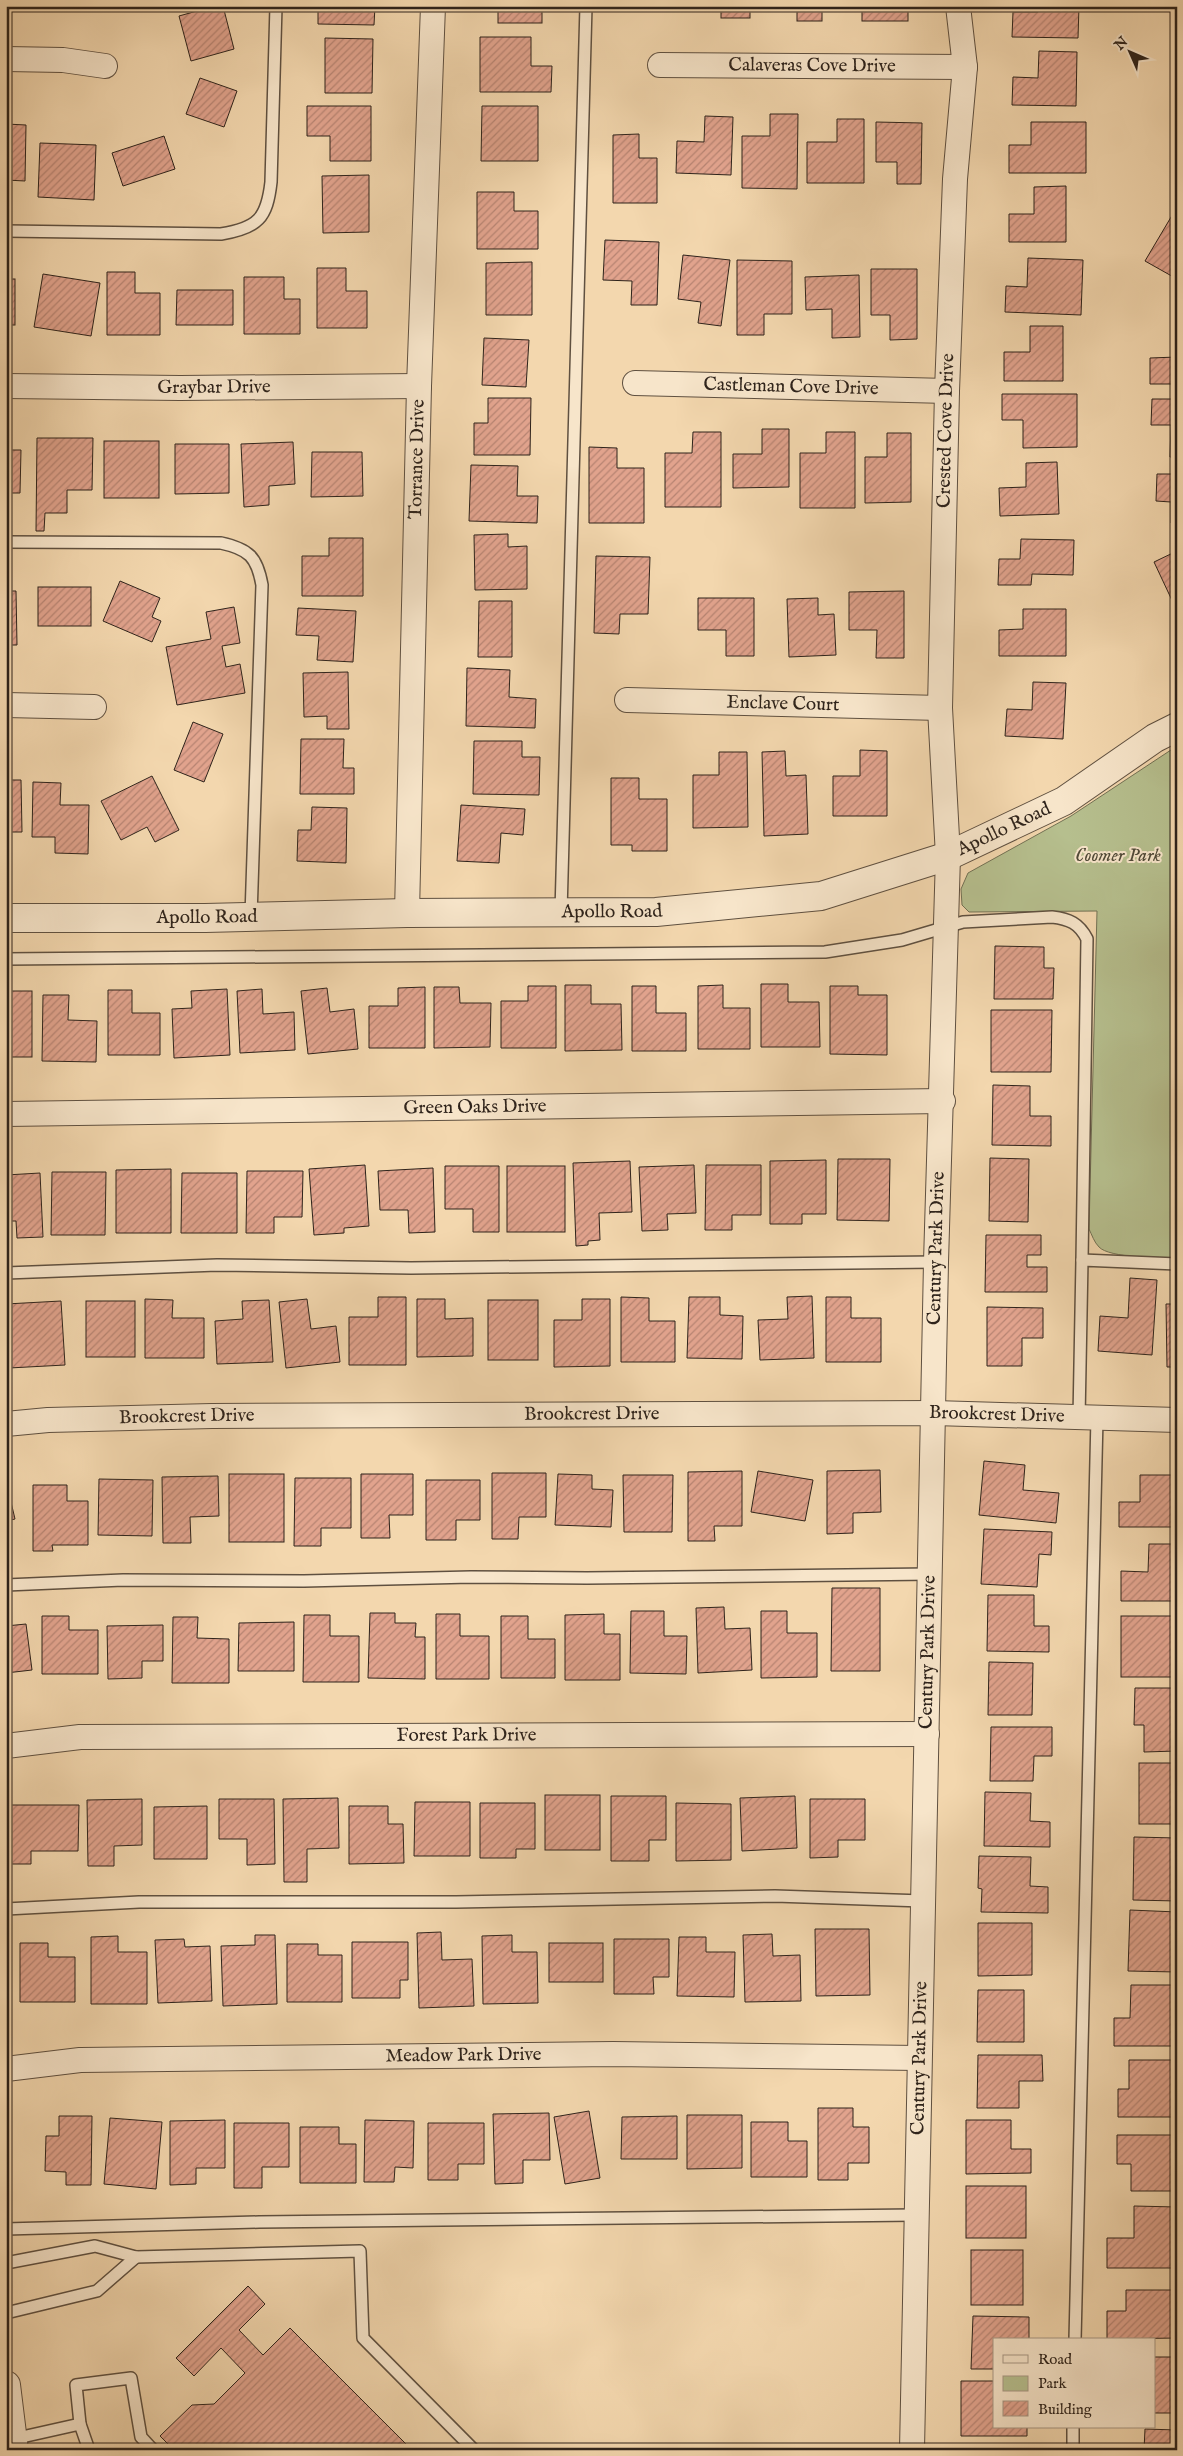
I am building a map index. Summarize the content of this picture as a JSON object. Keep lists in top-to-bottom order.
{
  "streets": {
    "street": [
      "Calaveras Cove Drive",
      "Graybar Drive",
      "Castleman Cove Drive",
      "Crested Cove Drive",
      "Torrance Drive",
      "Enclave Court",
      "Apollo Road",
      "Green Oaks Drive",
      "Century Park Drive",
      "Brookcrest Drive",
      "Forest Park Drive",
      "Meadow Park Drive"
    ]
  },
  "crossings": [
    ["Calaveras Cove Drive", "Crested Cove Drive"],
    ["Graybar Drive", "Torrance Drive"],
    ["Castleman Cove Drive", "Crested Cove Drive"],
    ["Crested Cove Drive", "Enclave Court"],
    ["Crested Cove Drive", "Apollo Road"],
    ["Crested Cove Drive", "Century Park Drive"],
    ["Torrance Drive", "Apollo Road"],
    ["Apollo Road", "Century Park Drive"],
    ["Green Oaks Drive", "Century Park Drive"],
    ["Century Park Drive", "Brookcrest Drive"],
    ["Century Park Drive", "Forest Park Drive"],
    ["Century Park Drive", "Meadow Park Drive"]
  ],
  "parks": ["Coomer Park"],
  "legend": ["Road", "Park", "Building"],
  "north": "top left"
}
